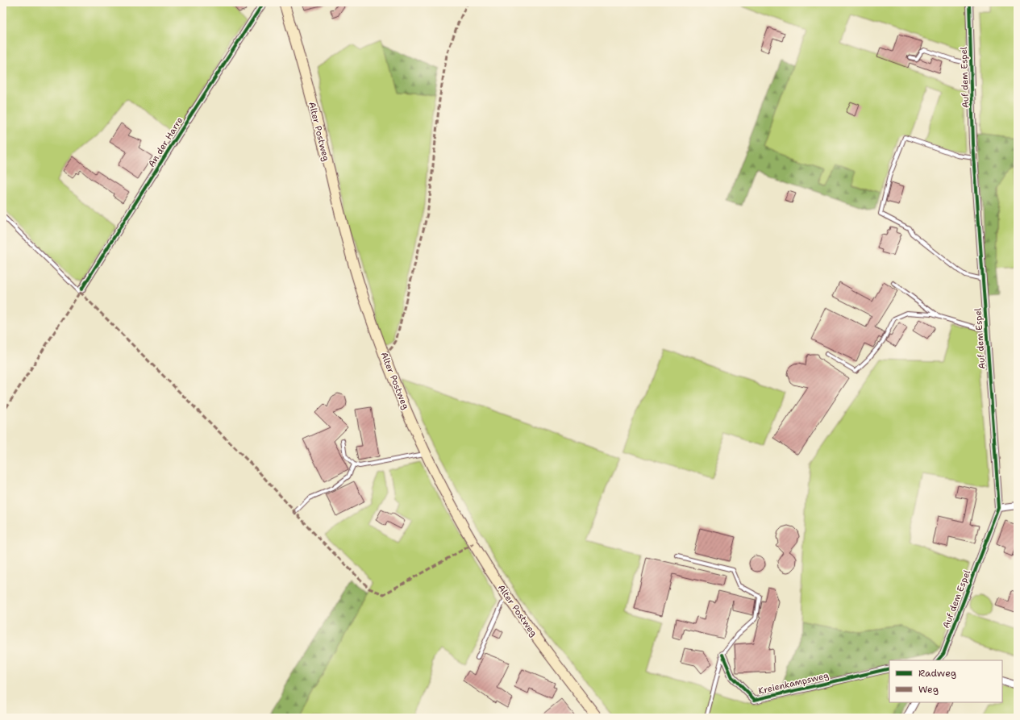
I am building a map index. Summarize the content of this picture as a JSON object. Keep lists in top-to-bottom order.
{
  "streets": {
    "main road": ["Alter Postweg"],
    "street": ["Auf dem Espel", "An der Harre", "Kreienkampsweg"]
  },
  "legend": ["Radweg", "Weg"]
}
